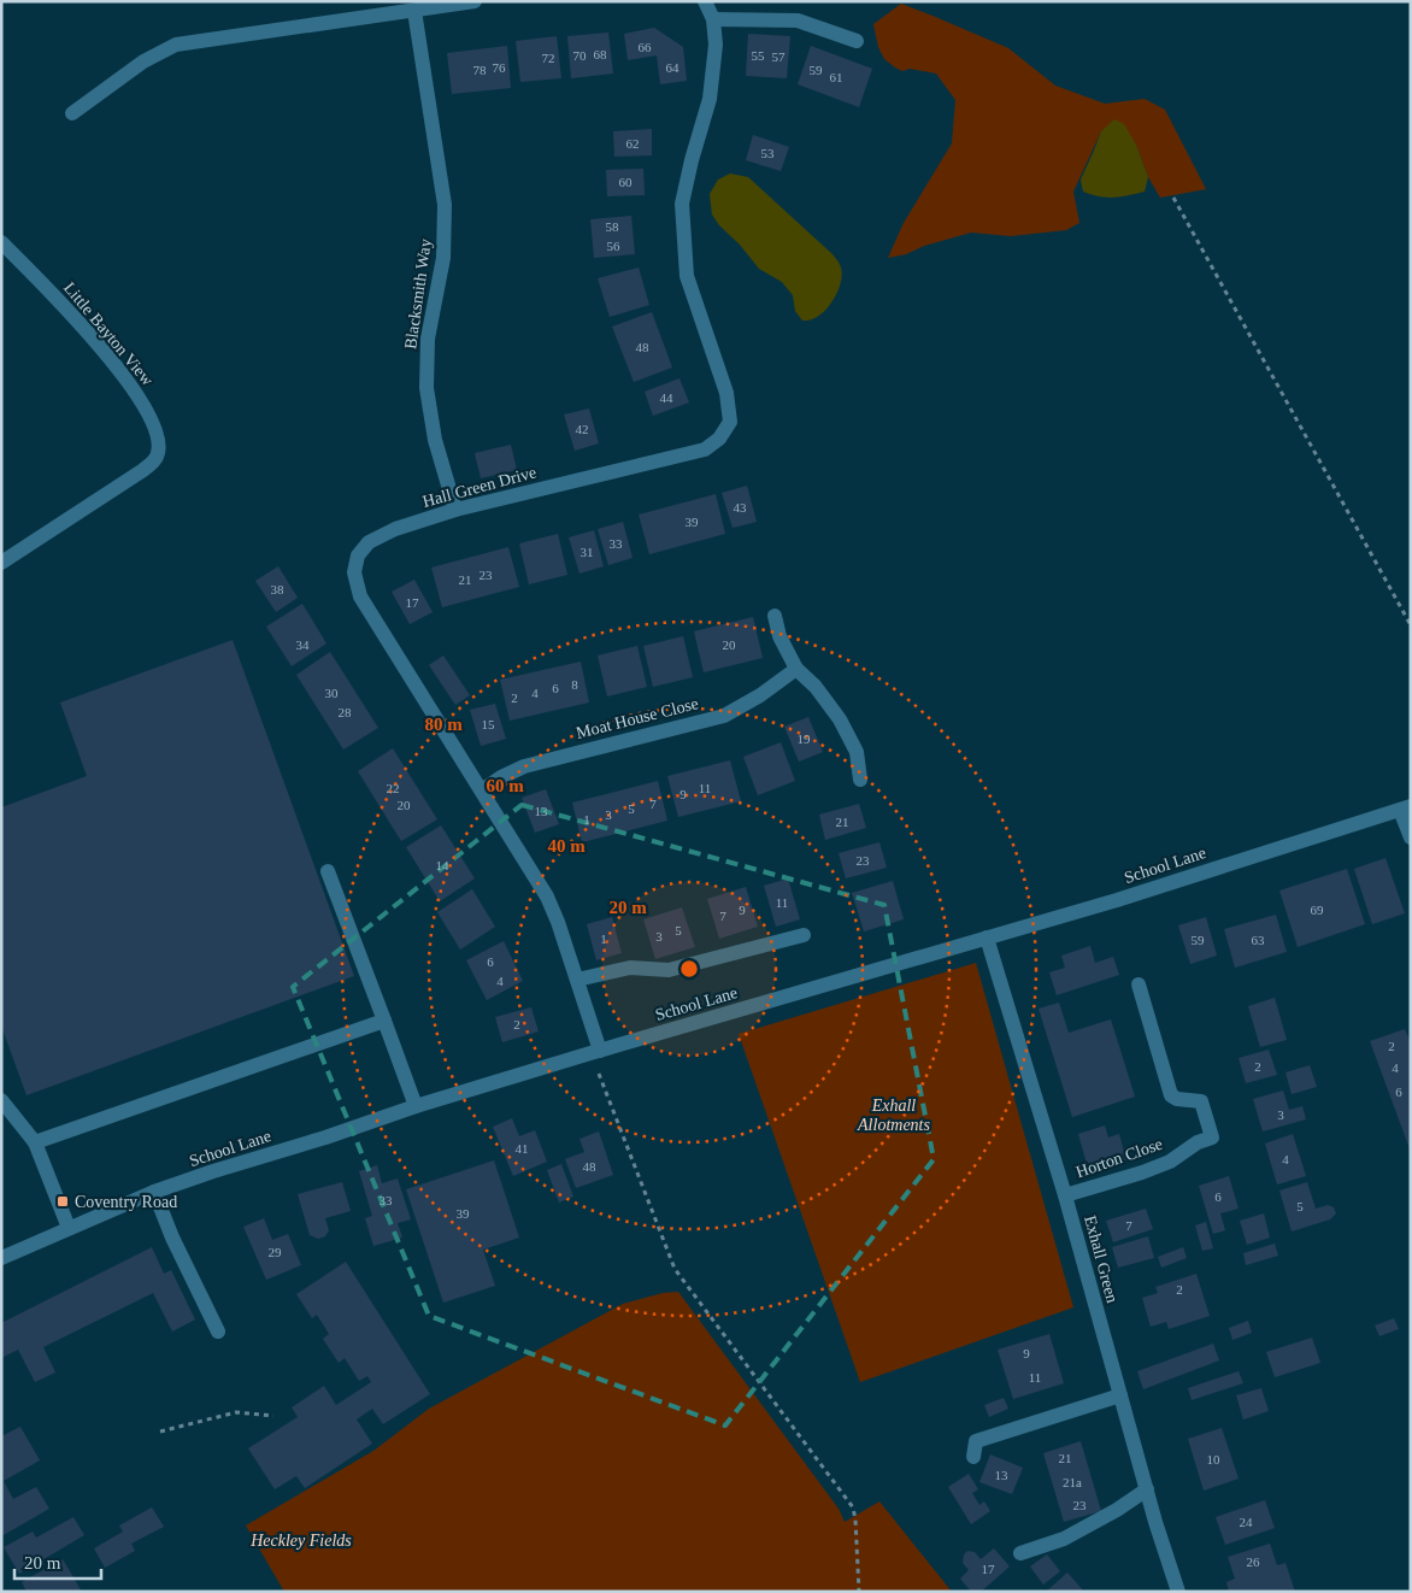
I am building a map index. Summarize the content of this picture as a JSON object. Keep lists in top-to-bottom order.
{
  "streets": {
    "street": [
      "Blacksmith Way",
      "Little Bayton View",
      "Hall Green Drive",
      "Moat House Close",
      "School Lane",
      "Horton Close",
      "Exhall Green"
    ]
  },
  "crossings": [
    ["Blacksmith Way", "Hall Green Drive"],
    ["Hall Green Drive", "Moat House Close"],
    ["Hall Green Drive", "School Lane"],
    ["School Lane", "Exhall Green"],
    ["Horton Close", "Exhall Green"]
  ],
  "parks": ["Exhall Allotments", "Heckley Fields"],
  "places": {
    "transit": ["Coventry Road"]
  },
  "house_numbers": [
    "66",
    "68",
    "70",
    "55",
    "57",
    "72",
    "76",
    "64",
    "78",
    "59",
    "61",
    "62",
    "53",
    "60",
    "58",
    "56",
    "48",
    "44",
    "42",
    "43",
    "39",
    "33",
    "31",
    "23",
    "21",
    "38",
    "17",
    "34",
    "20",
    "8",
    "6",
    "30",
    "4",
    "2",
    "28",
    "15",
    "19",
    "22",
    "11",
    "9",
    "7",
    "20",
    "5",
    "13",
    "3",
    "1",
    "21",
    "23",
    "14",
    "11",
    "9",
    "69",
    "7",
    "5",
    "3",
    "1",
    "59",
    "63",
    "6",
    "4",
    "2",
    "2",
    "2",
    "4",
    "6",
    "3",
    "41",
    "4",
    "48",
    "6",
    "33",
    "5",
    "39",
    "7",
    "29",
    "2",
    "9",
    "11",
    "21",
    "10",
    "13",
    "21a",
    "23",
    "24",
    "26",
    "17"
  ],
  "scale_bar": "20 m",
  "rings": [
    "80 m",
    "60 m",
    "40 m",
    "20 m"
  ]
}
